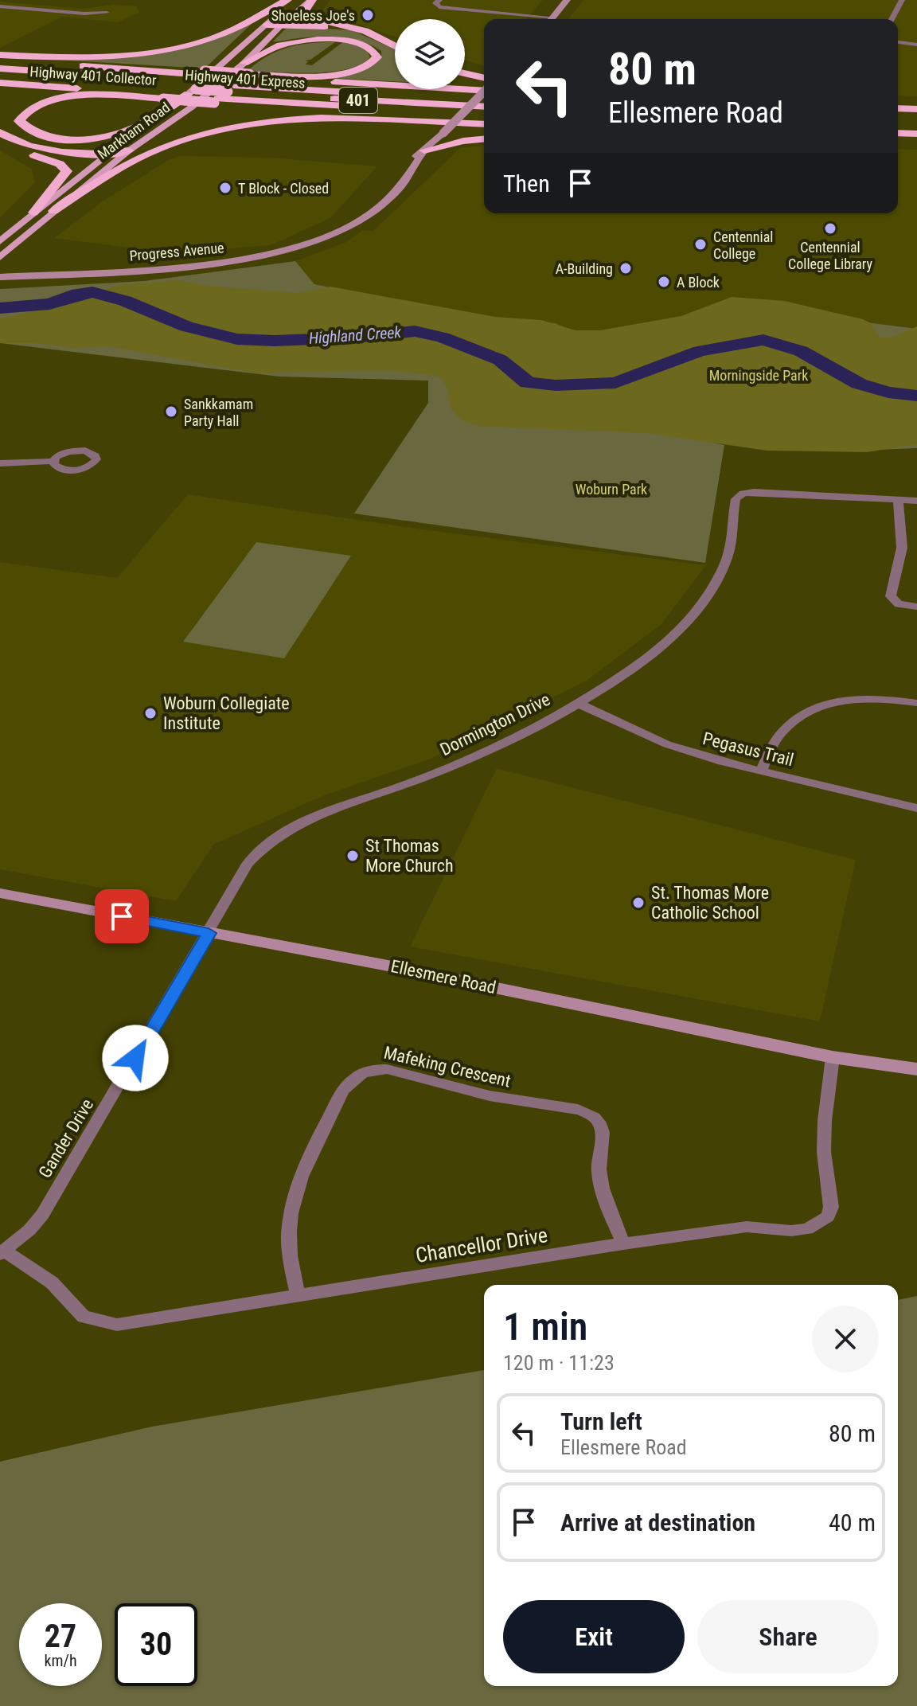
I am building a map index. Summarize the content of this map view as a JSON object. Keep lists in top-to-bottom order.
{
  "streets": {
    "highway": ["Highway 401 Collector", "Highway 401 Express", "401"],
    "main road": ["Markham Road", "Progress Avenue", "Ellesmere Road"],
    "street": [
      "Dormington Drive",
      "Pegasus Trail",
      "Mafeking Crescent",
      "Gander Drive",
      "Chancellor Drive"
    ]
  },
  "crossings": [
    ["Highway 401 Collector", "Highway 401 Express"],
    ["Highway 401 Collector", "401"],
    ["Highway 401 Express", "401"],
    ["Highway 401 Express", "Markham Road"],
    ["Dormington Drive", "Pegasus Trail"],
    ["Dormington Drive", "Ellesmere Road"],
    ["Dormington Drive", "Gander Drive"],
    ["Ellesmere Road", "Gander Drive"],
    ["Ellesmere Road", "Chancellor Drive"],
    ["Mafeking Crescent", "Chancellor Drive"],
    ["Gander Drive", "Chancellor Drive"]
  ],
  "water": ["Highland Creek"],
  "parks": ["Morningside Park", "Woburn Park"],
  "places": [
    "Shoeless Joe's",
    "T Block - Closed",
    "Centennial College Library",
    "Centennial College",
    "A-Building",
    "A Block",
    "Sankkamam Party Hall",
    "Woburn Collegiate Institute",
    "St Thomas More Church",
    "St. Thomas More Catholic School"
  ],
  "page": {
    "turn": ["80 m", "Ellesmere Road"],
    "then": "Then",
    "heading": ["1 min", "120 m · 11:23"],
    "list": [
      {
        "name": "Turn left",
        "note": "Ellesmere Road",
        "value": "80 m"
      },
      {
        "name": "Arrive at destination",
        "value": "40 m"
      }
    ],
    "buttons": ["Exit", "Share"],
    "speed": "27 km/h",
    "limit": "30"
  }
}
